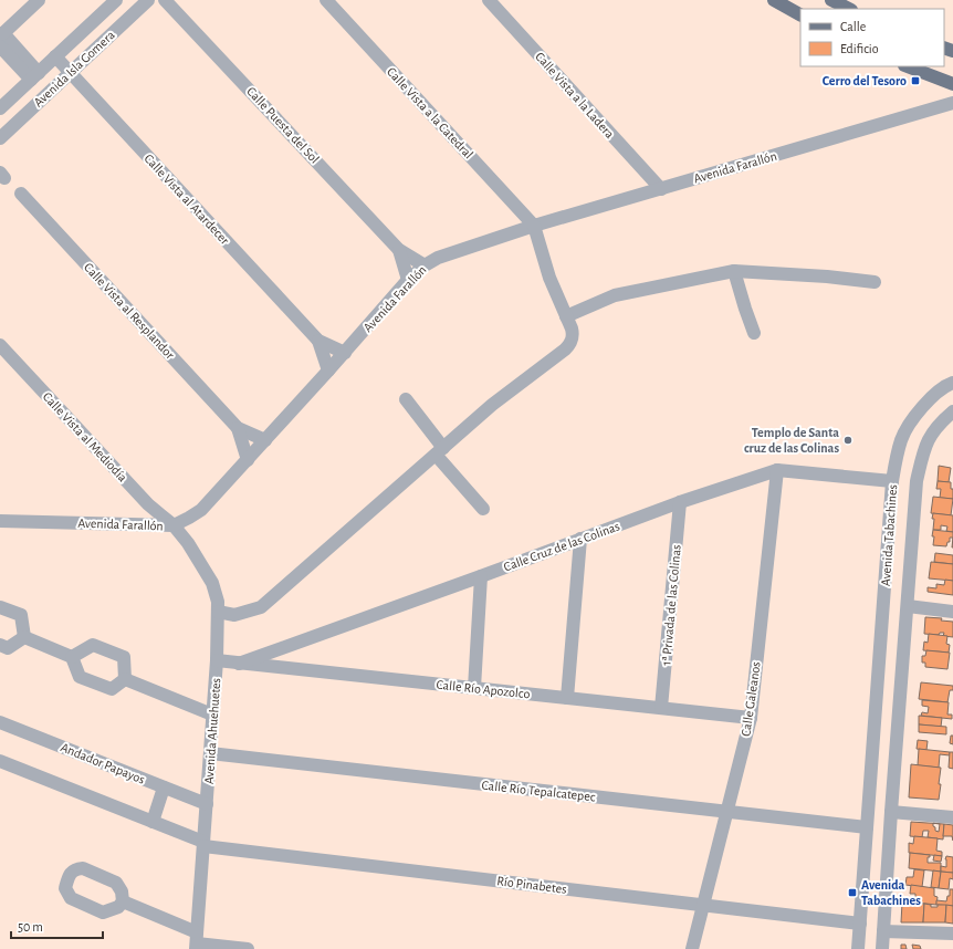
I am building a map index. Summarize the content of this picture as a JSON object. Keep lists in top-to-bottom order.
{
  "streets": {
    "street": [
      "Avenida Isla Gomera",
      "Calle Vista a la Ladera",
      "Calle Vista a la Catedral",
      "Calle Puesta del Sol",
      "Avenida Farallón",
      "Calle Vista al Atardecer",
      "Calle Vista al Resplandor",
      "Calle Vista al Mediodía",
      "Avenida Tabachines",
      "Calle Cruz de las Colinas",
      "1ª Privada de las Colinas",
      "Calle Río Apozolco",
      "Calle Galeanos",
      "Avenida Ahuehuetes",
      "Andador Papayos",
      "Calle Río Tepalcatepec",
      "Río Pinabetes"
    ]
  },
  "crossings": [
    ["Avenida Isla Gomera", "Calle Vista al Atardecer"],
    ["Calle Vista a la Ladera", "Avenida Farallón"],
    ["Calle Vista a la Catedral", "Avenida Farallón"],
    ["Calle Puesta del Sol", "Avenida Farallón"],
    ["Avenida Farallón", "Calle Vista al Atardecer"],
    ["Avenida Farallón", "Calle Vista al Resplandor"],
    ["Avenida Farallón", "Calle Vista al Mediodía"],
    ["Avenida Farallón", "Avenida Ahuehuetes"],
    ["Calle Vista al Mediodía", "Avenida Ahuehuetes"],
    ["Avenida Tabachines", "Calle Cruz de las Colinas"],
    ["Avenida Tabachines", "Calle Río Tepalcatepec"],
    ["Avenida Tabachines", "Río Pinabetes"],
    ["Calle Cruz de las Colinas", "1ª Privada de las Colinas"],
    ["Calle Cruz de las Colinas", "Calle Río Apozolco"],
    ["Calle Cruz de las Colinas", "Calle Galeanos"],
    ["1ª Privada de las Colinas", "Calle Río Apozolco"],
    ["Calle Río Apozolco", "Calle Galeanos"],
    ["Calle Río Apozolco", "Avenida Ahuehuetes"],
    ["Calle Galeanos", "Calle Río Tepalcatepec"],
    ["Calle Galeanos", "Río Pinabetes"],
    ["Avenida Ahuehuetes", "Andador Papayos"],
    ["Avenida Ahuehuetes", "Calle Río Tepalcatepec"],
    ["Avenida Ahuehuetes", "Río Pinabetes"]
  ],
  "places": {
    "transit": ["Cerro del Tesoro", "Avenida Tabachines"],
    "other": ["Templo de Santa cruz de las Colinas"]
  },
  "legend": ["Calle", "Edificio"],
  "scale_bar": "50 m"
}
